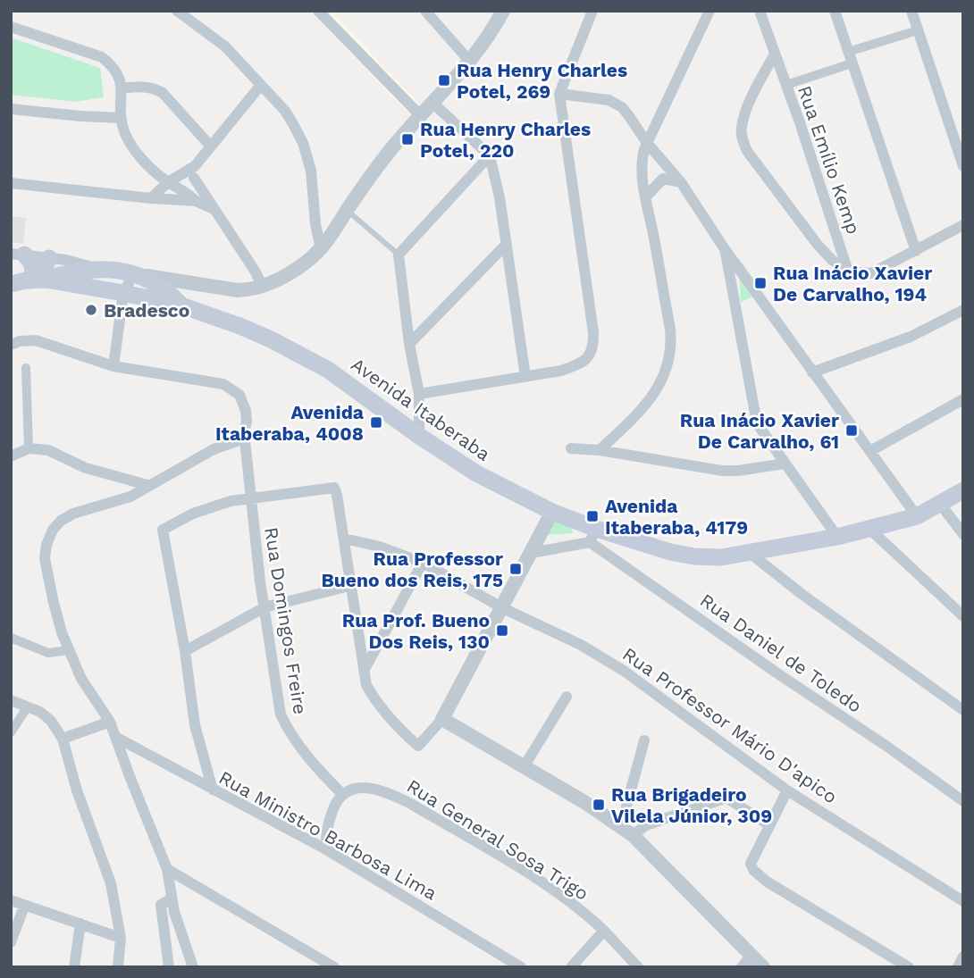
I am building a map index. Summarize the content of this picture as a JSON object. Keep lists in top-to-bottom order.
{
  "streets": {
    "main road": ["Avenida Itaberaba"],
    "street": [
      "Rua Emílio Kemp",
      "Rua Domingos Freire",
      "Rua Daniel de Toledo",
      "Rua Professor Mário D'apico",
      "Rua Ministro Barbosa Lima",
      "Rua General Sosa Trigo"
    ]
  },
  "crossings": [
    ["Avenida Itaberaba", "Rua Daniel de Toledo"],
    ["Rua Domingos Freire", "Rua General Sosa Trigo"]
  ],
  "places": {
    "transit": [
      "Rua Henry Charles Potel, 269",
      "Rua Henry Charles Potel, 220",
      "Rua Inácio Xavier De Carvalho, 194",
      "Avenida Itaberaba, 4008",
      "Rua Inácio Xavier De Carvalho, 61",
      "Avenida Itaberaba, 4179",
      "Rua Professor Bueno dos Reis, 175",
      "Rua Prof. Bueno Dos Reis, 130",
      "Rua Brigadeiro Vilela Júnior, 309"
    ],
    "other": ["Bradesco"]
  }
}
